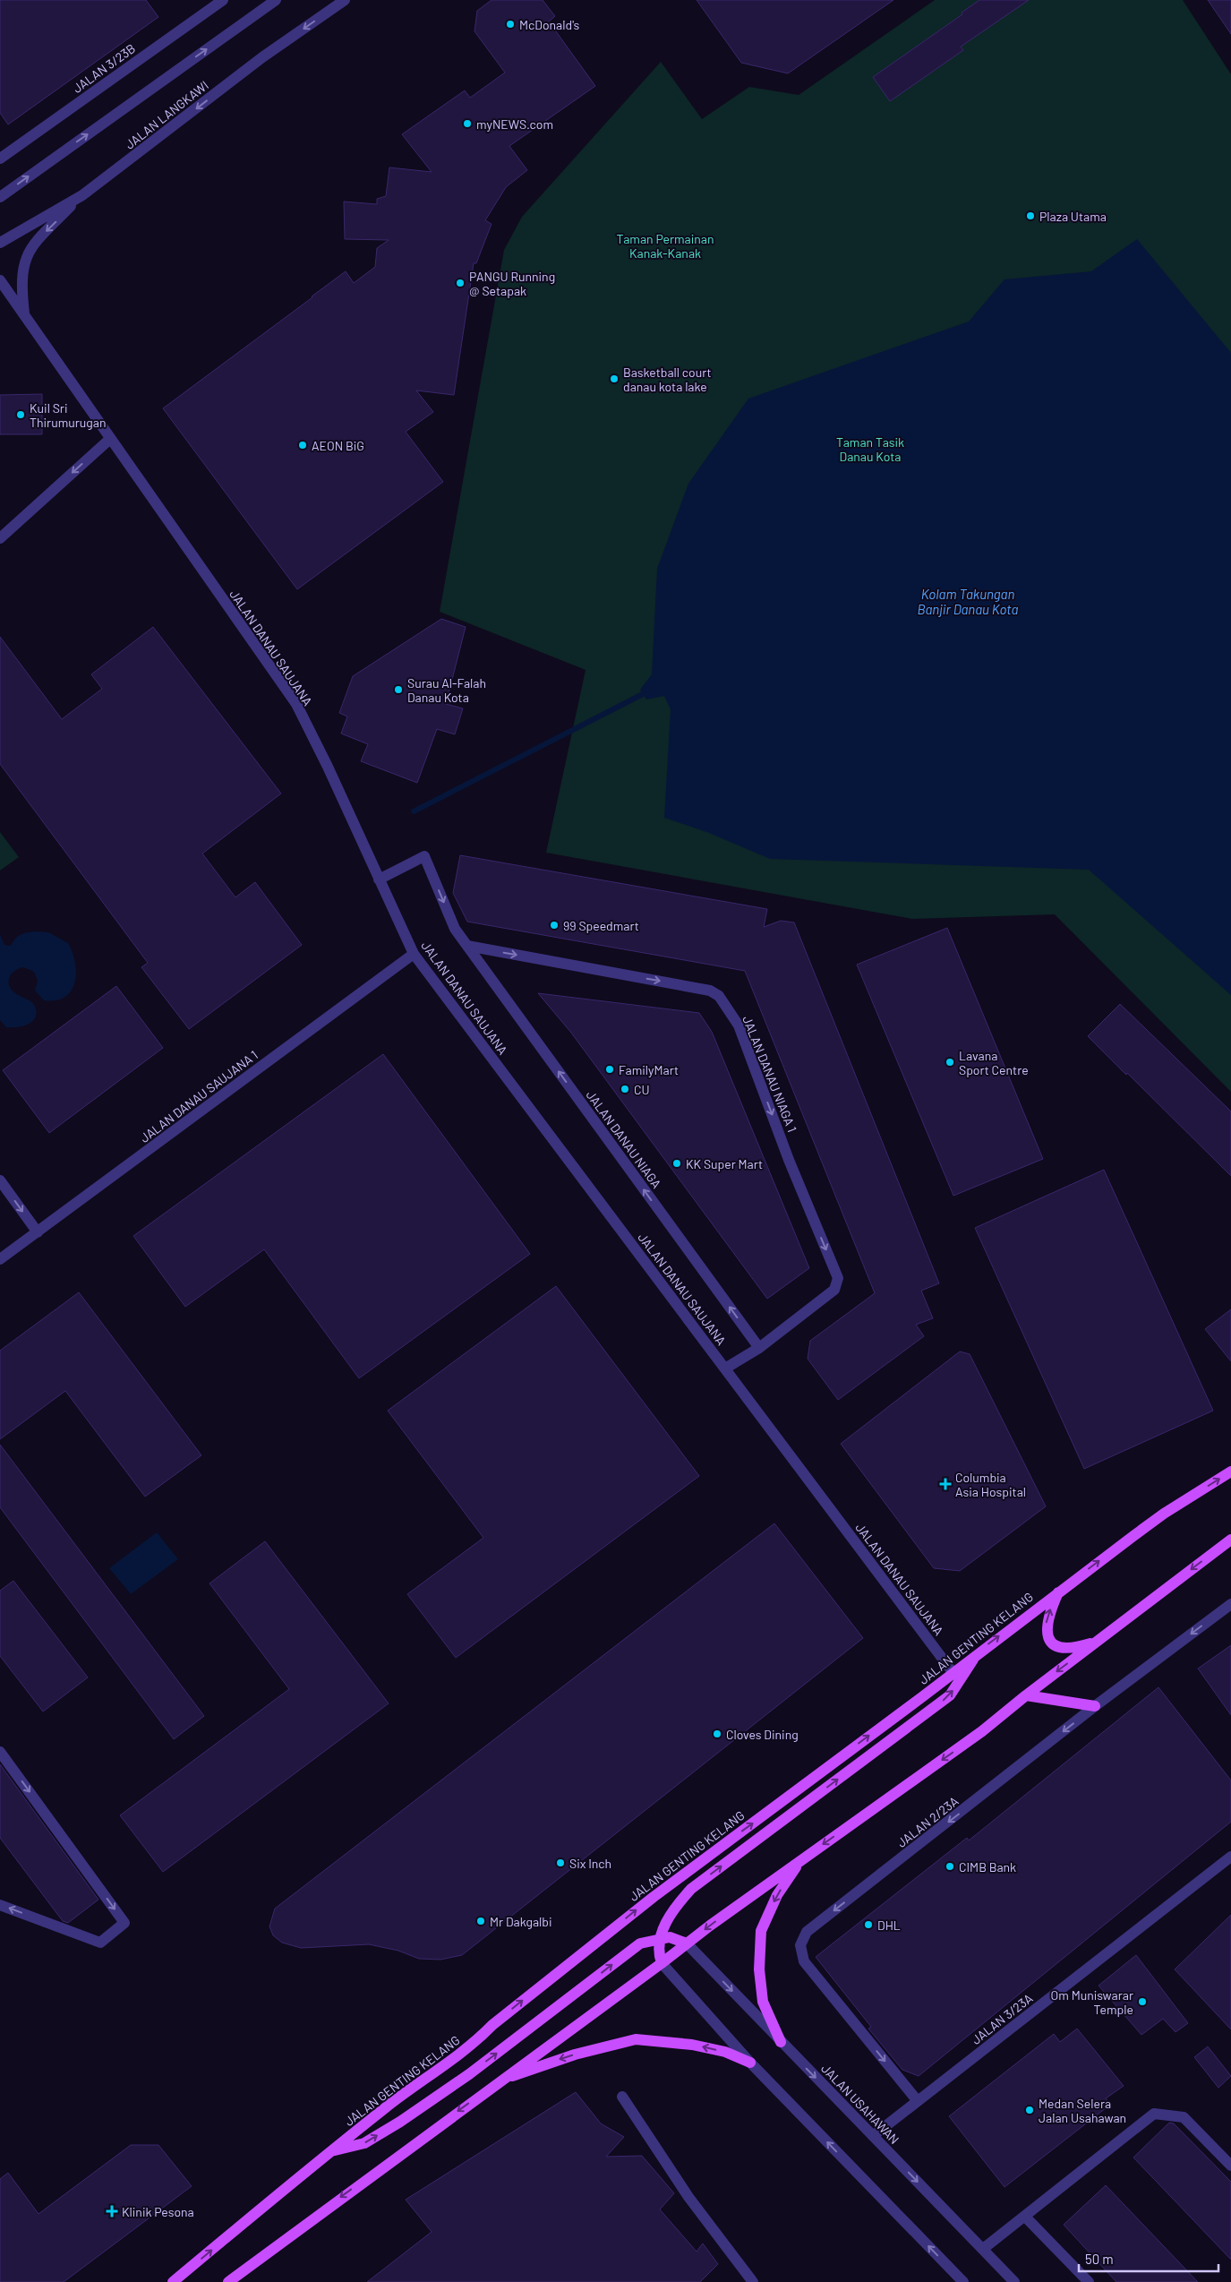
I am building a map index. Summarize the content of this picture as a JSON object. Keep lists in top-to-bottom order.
{
  "streets": {
    "main road": ["JALAN GENTING KELANG"],
    "street": [
      "JALAN 3/23B",
      "JALAN LANGKAWI",
      "JALAN DANAU SAUJANA",
      "JALAN DANAU NIAGA 1",
      "JALAN DANAU SAUJANA 1",
      "JALAN DANAU NIAGA",
      "JALAN 2/23A",
      "JALAN 3/23A",
      "JALAN USAHAWAN"
    ]
  },
  "crossings": [
    ["JALAN DANAU SAUJANA", "JALAN DANAU NIAGA 1"],
    ["JALAN DANAU SAUJANA", "JALAN DANAU SAUJANA 1"],
    ["JALAN DANAU SAUJANA", "JALAN DANAU NIAGA"],
    ["JALAN DANAU SAUJANA", "JALAN GENTING KELANG"],
    ["JALAN DANAU NIAGA 1", "JALAN DANAU NIAGA"],
    ["JALAN 2/23A", "JALAN 3/23A"],
    ["JALAN 3/23A", "JALAN USAHAWAN"]
  ],
  "water": ["Kolam Takungan Banjir Danau Kota"],
  "parks": ["Taman Permainan Kanak-Kanak", "Taman Tasik Danau Kota"],
  "places": {
    "other": [
      "McDonald's",
      "myNEWS.com",
      "Plaza Utama",
      "PANGU Running @ Setapak",
      "Basketball court danau kota lake",
      "Kuil Sri Thirumurugan",
      "AEON BiG",
      "Surau Al-Falah Danau Kota",
      "99 Speedmart",
      "Lavana Sport Centre",
      "FamilyMart",
      "CU",
      "KK Super Mart",
      "Cloves Dining",
      "Six Inch",
      "CIMB Bank",
      "Mr Dakgalbi",
      "DHL",
      "Om Muniswarar Temple",
      "Medan Selera Jalan Usahawan"
    ],
    "health": ["Columbia Asia Hospital", "Klinik Pesona"]
  },
  "scale_bar": "50 m"
}
